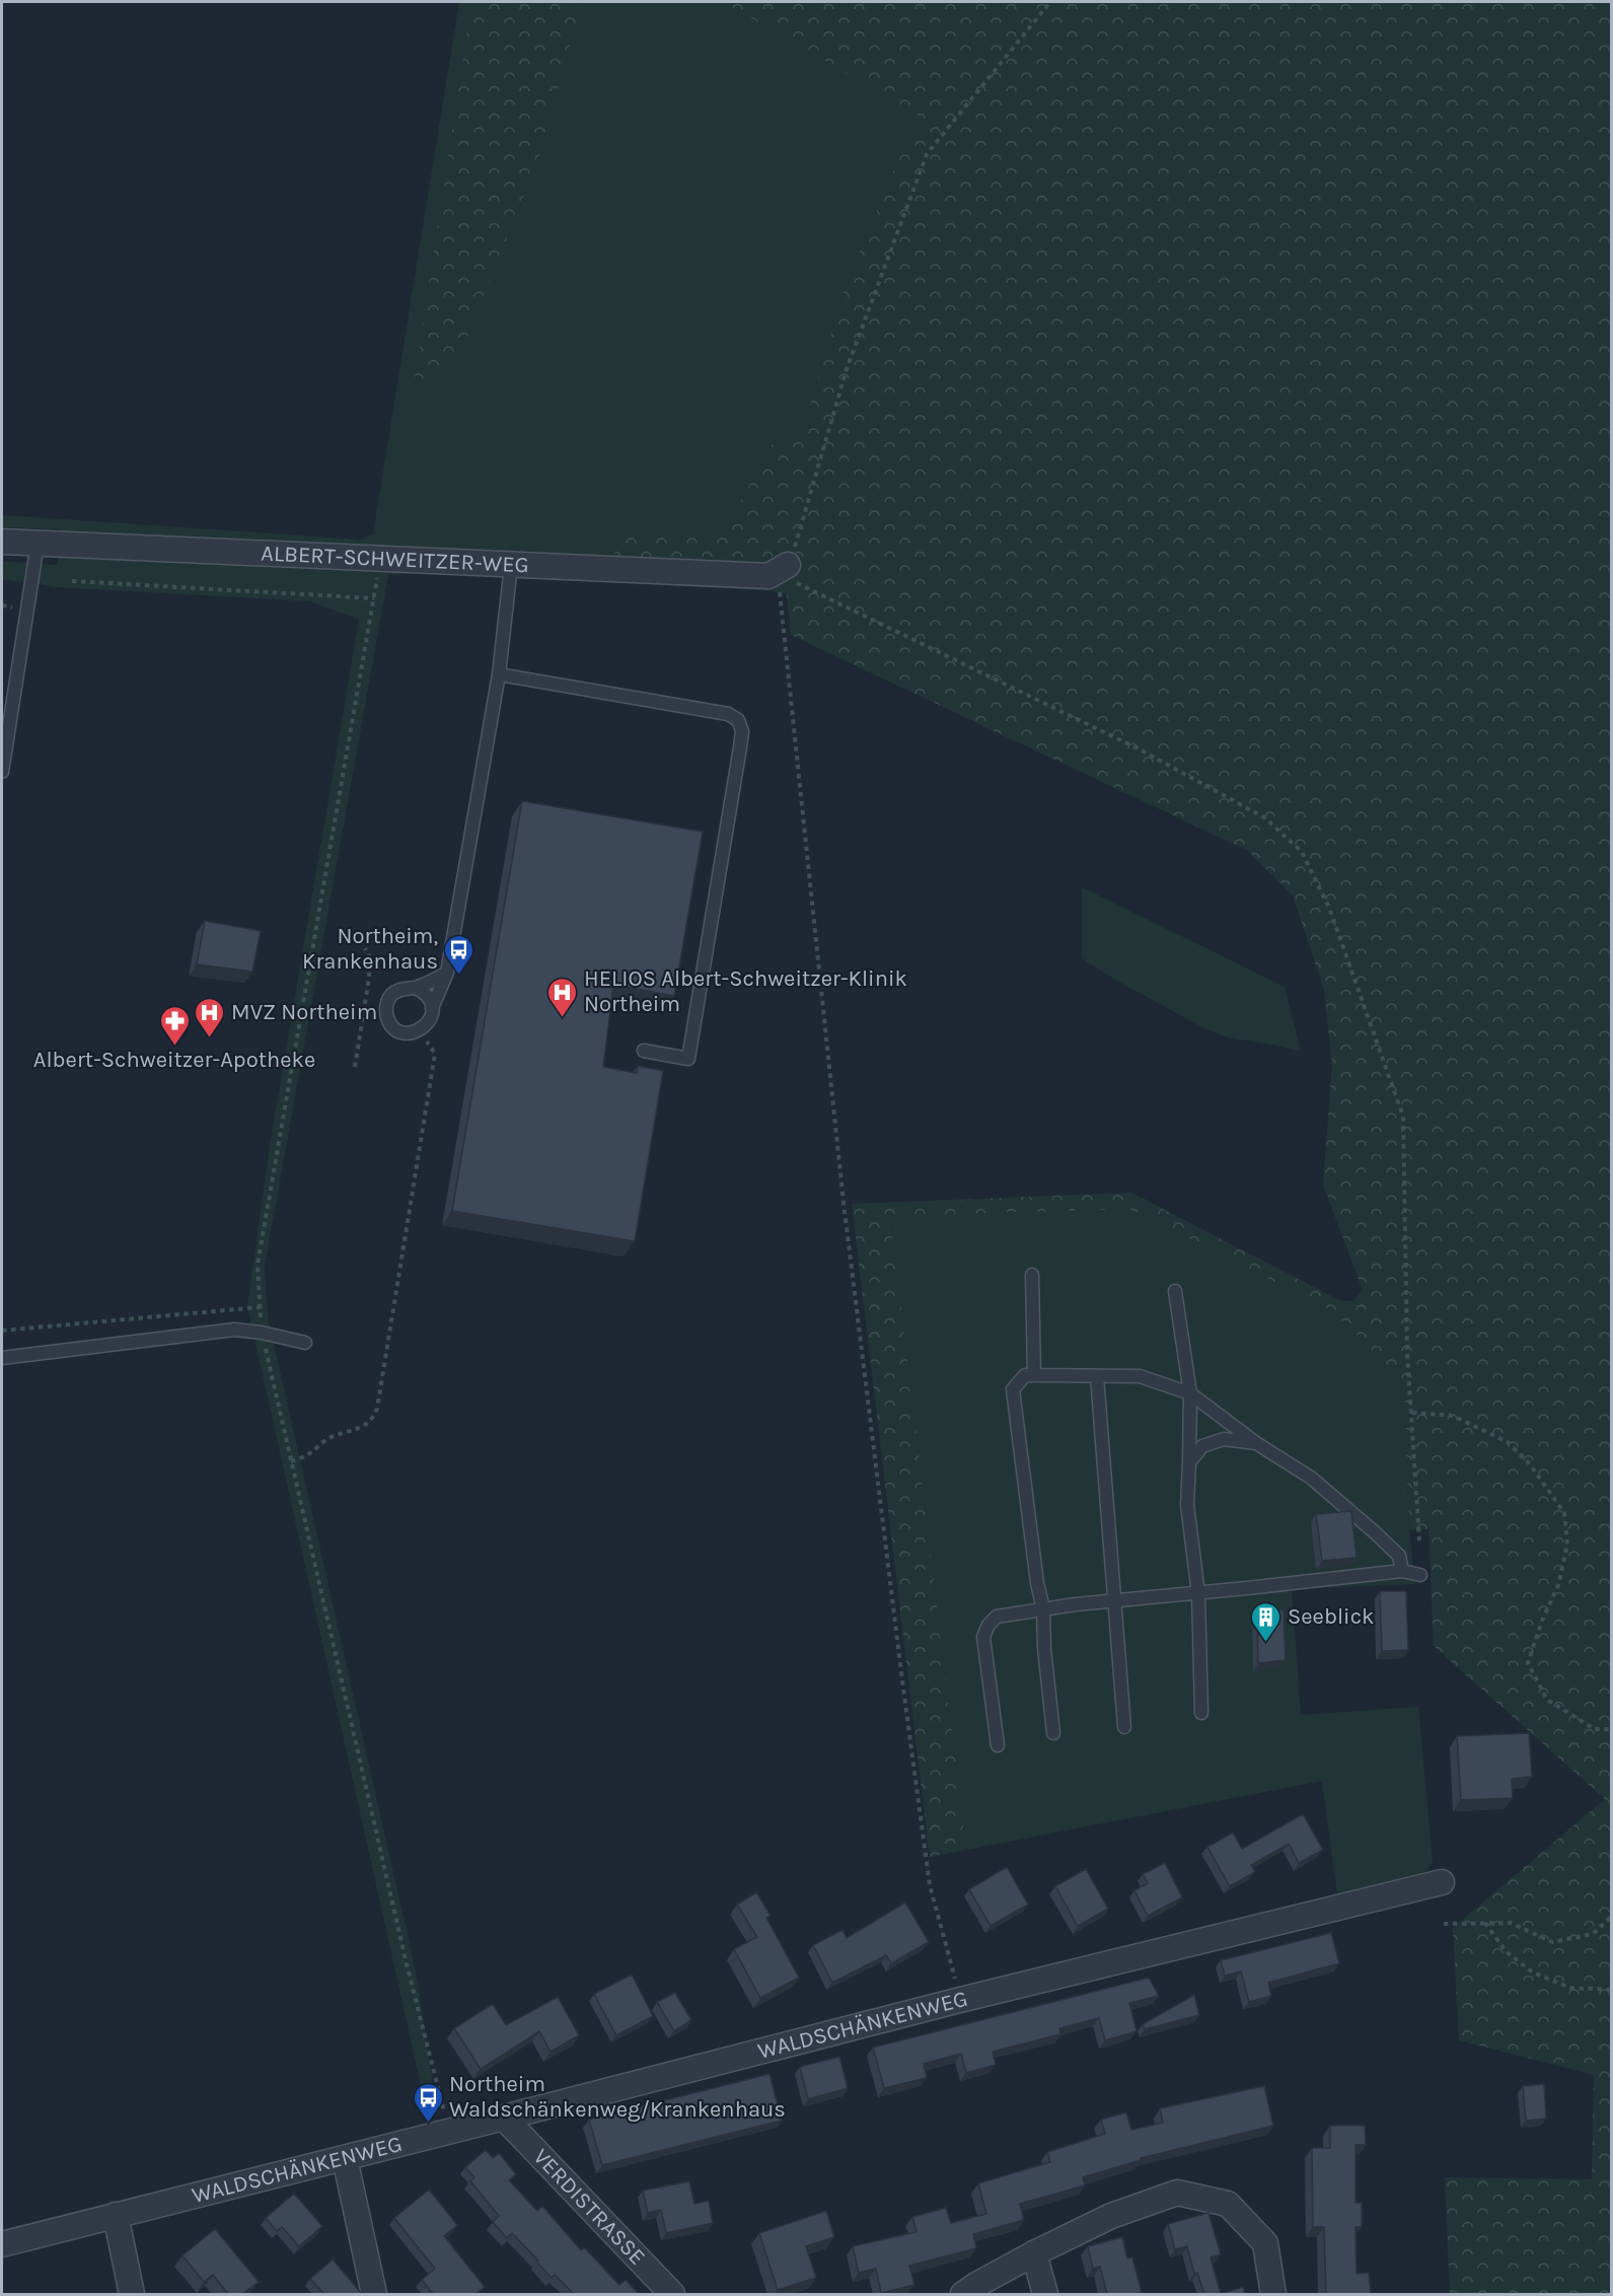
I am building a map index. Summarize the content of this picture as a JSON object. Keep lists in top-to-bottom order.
{
  "streets": {
    "street": ["ALBERT-SCHWEITZER-WEG", "WALDSCHÄNKENWEG", "VERDISTRASSE"]
  },
  "crossings": [
    ["WALDSCHÄNKENWEG", "VERDISTRASSE"]
  ],
  "places": {
    "bus stop": ["Northeim, Krankenhaus", "Northeim Waldschänkenweg/Krankenhaus"],
    "hospital": ["HELIOS Albert-Schweitzer-Klinik Northeim", "MVZ Northeim"],
    "pharmacy": ["Albert-Schweitzer-Apotheke"],
    "building": ["Seeblick"]
  }
}
